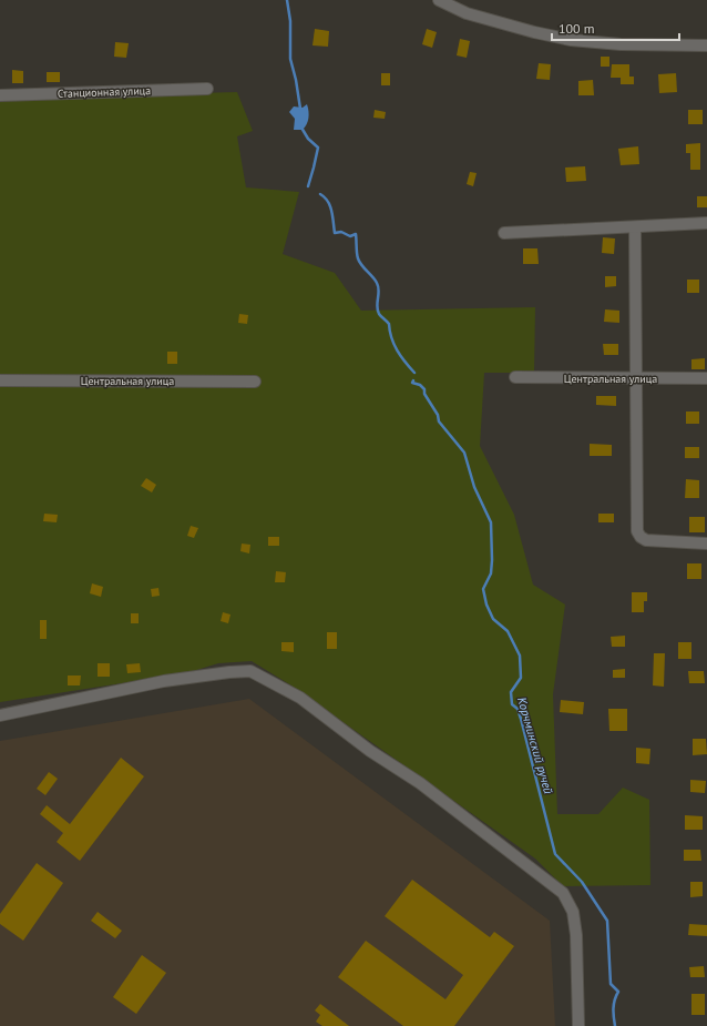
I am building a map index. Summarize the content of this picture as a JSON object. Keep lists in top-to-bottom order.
{
  "streets": {
    "street": ["Станционная улица", "Центральная улица"]
  },
  "water": ["Корчминский ручей"],
  "scale_bar": "100 m"
}
